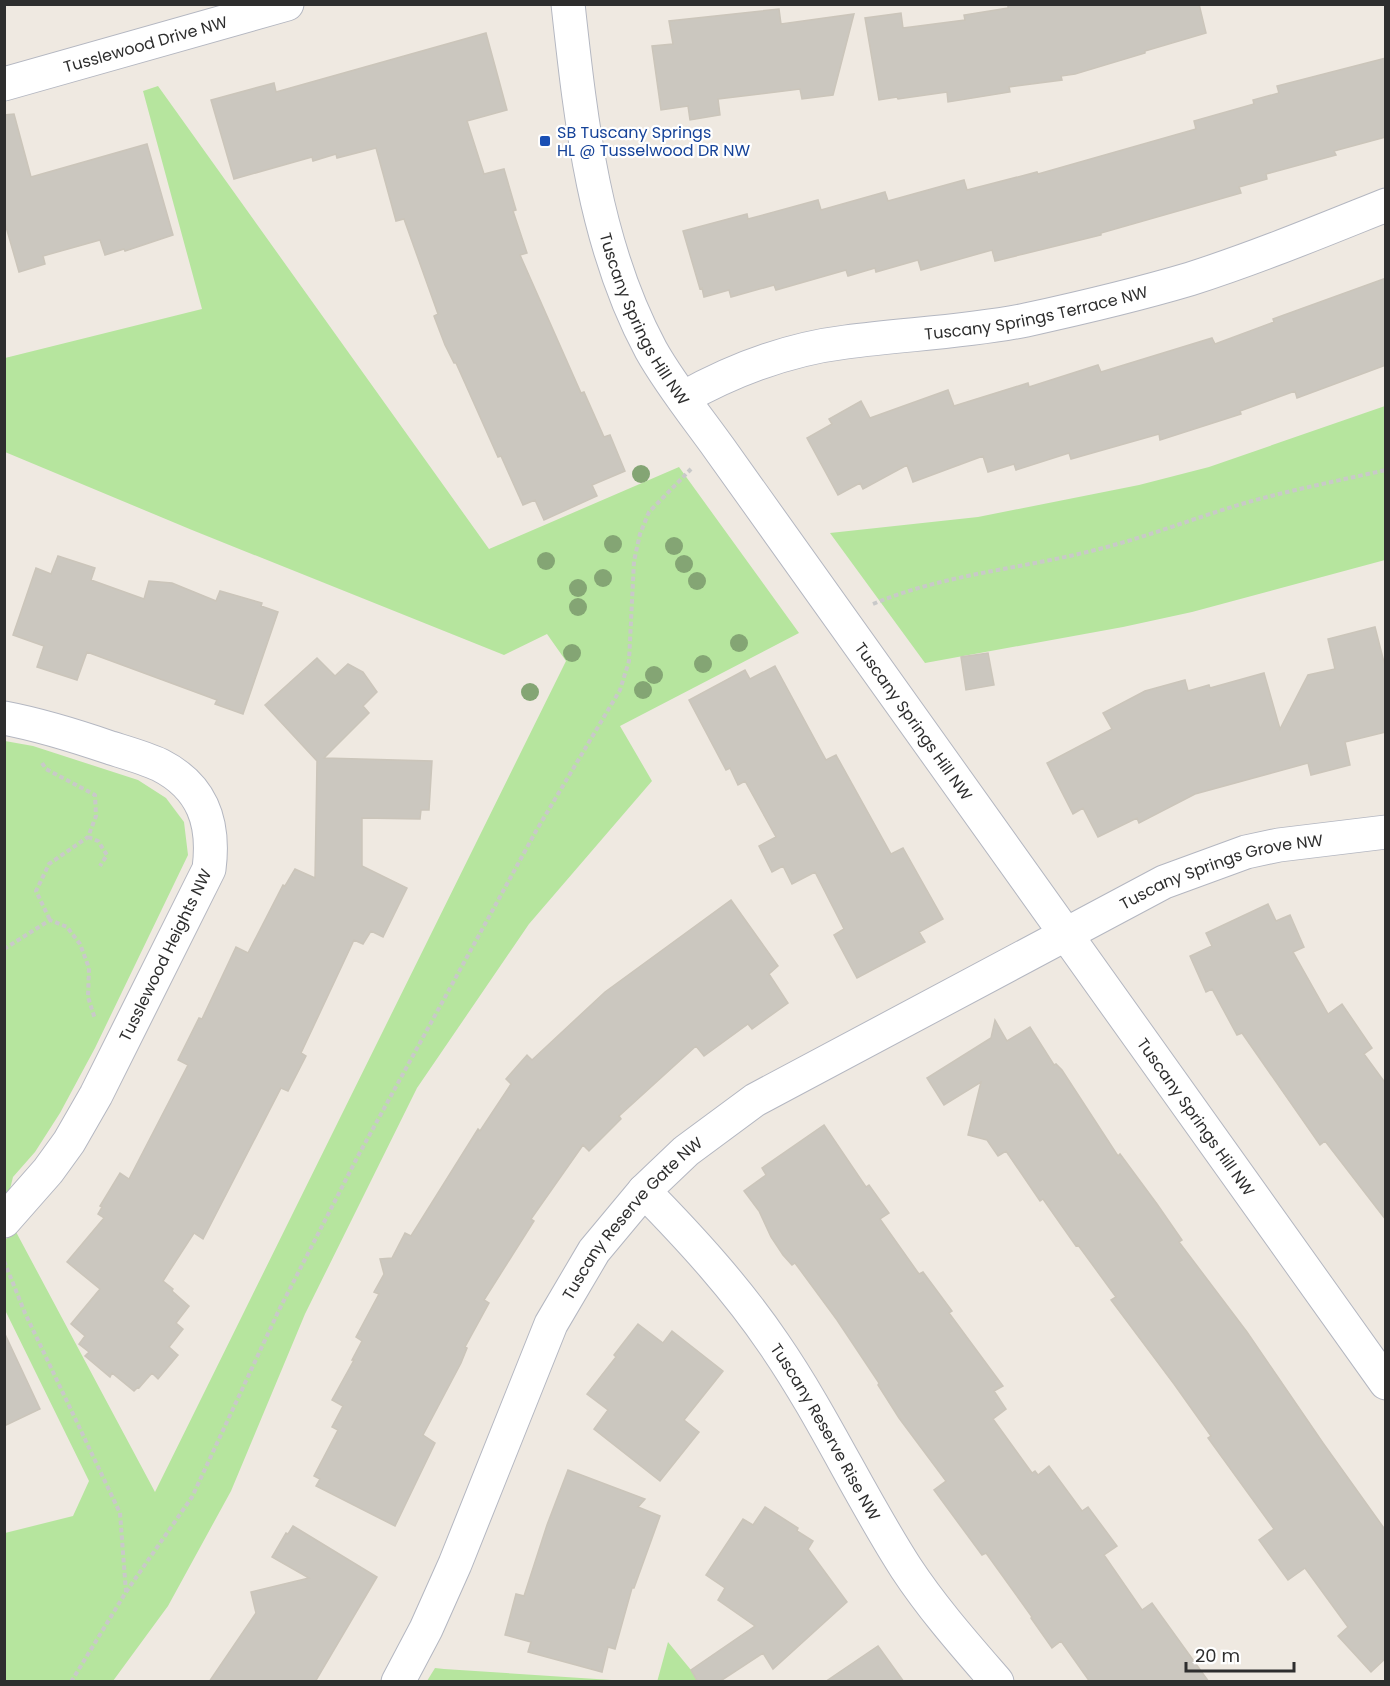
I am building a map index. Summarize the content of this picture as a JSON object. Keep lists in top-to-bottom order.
{
  "streets": {
    "street": [
      "Tusslewood Drive NW",
      "Tuscany Springs Terrace NW",
      "Tuscany Springs Hill NW",
      "Tuscany Springs Grove NW",
      "Tusslewood Heights NW",
      "Tuscany Reserve Gate NW",
      "Tuscany Reserve Rise NW"
    ]
  },
  "crossings": [
    ["Tuscany Springs Terrace NW", "Tuscany Springs Hill NW"],
    ["Tuscany Springs Hill NW", "Tuscany Springs Grove NW"],
    ["Tuscany Springs Hill NW", "Tuscany Reserve Gate NW"],
    ["Tuscany Springs Grove NW", "Tuscany Reserve Gate NW"],
    ["Tuscany Reserve Gate NW", "Tuscany Reserve Rise NW"]
  ],
  "places": {
    "transit": ["SB Tuscany Springs HL @ Tusselwood DR NW"]
  },
  "scale_bar": "20 m"
}
